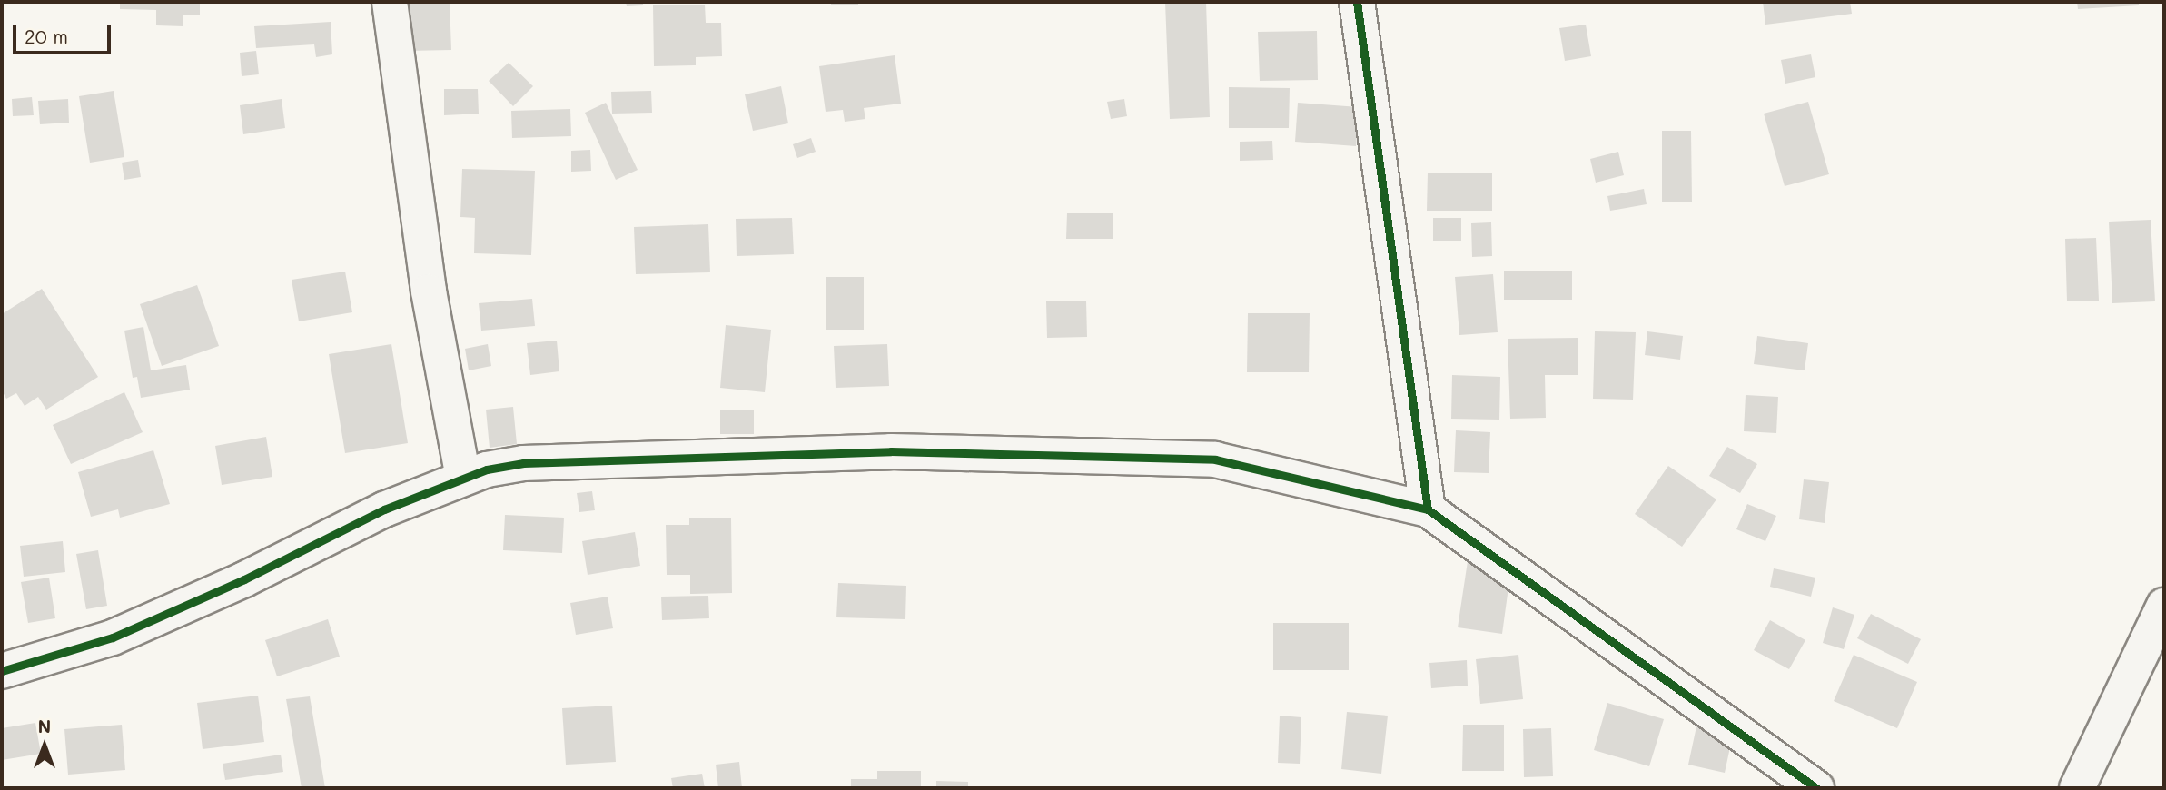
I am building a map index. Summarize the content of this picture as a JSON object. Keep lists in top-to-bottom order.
{
  "scale_bar": "20 m",
  "north": "top"
}
